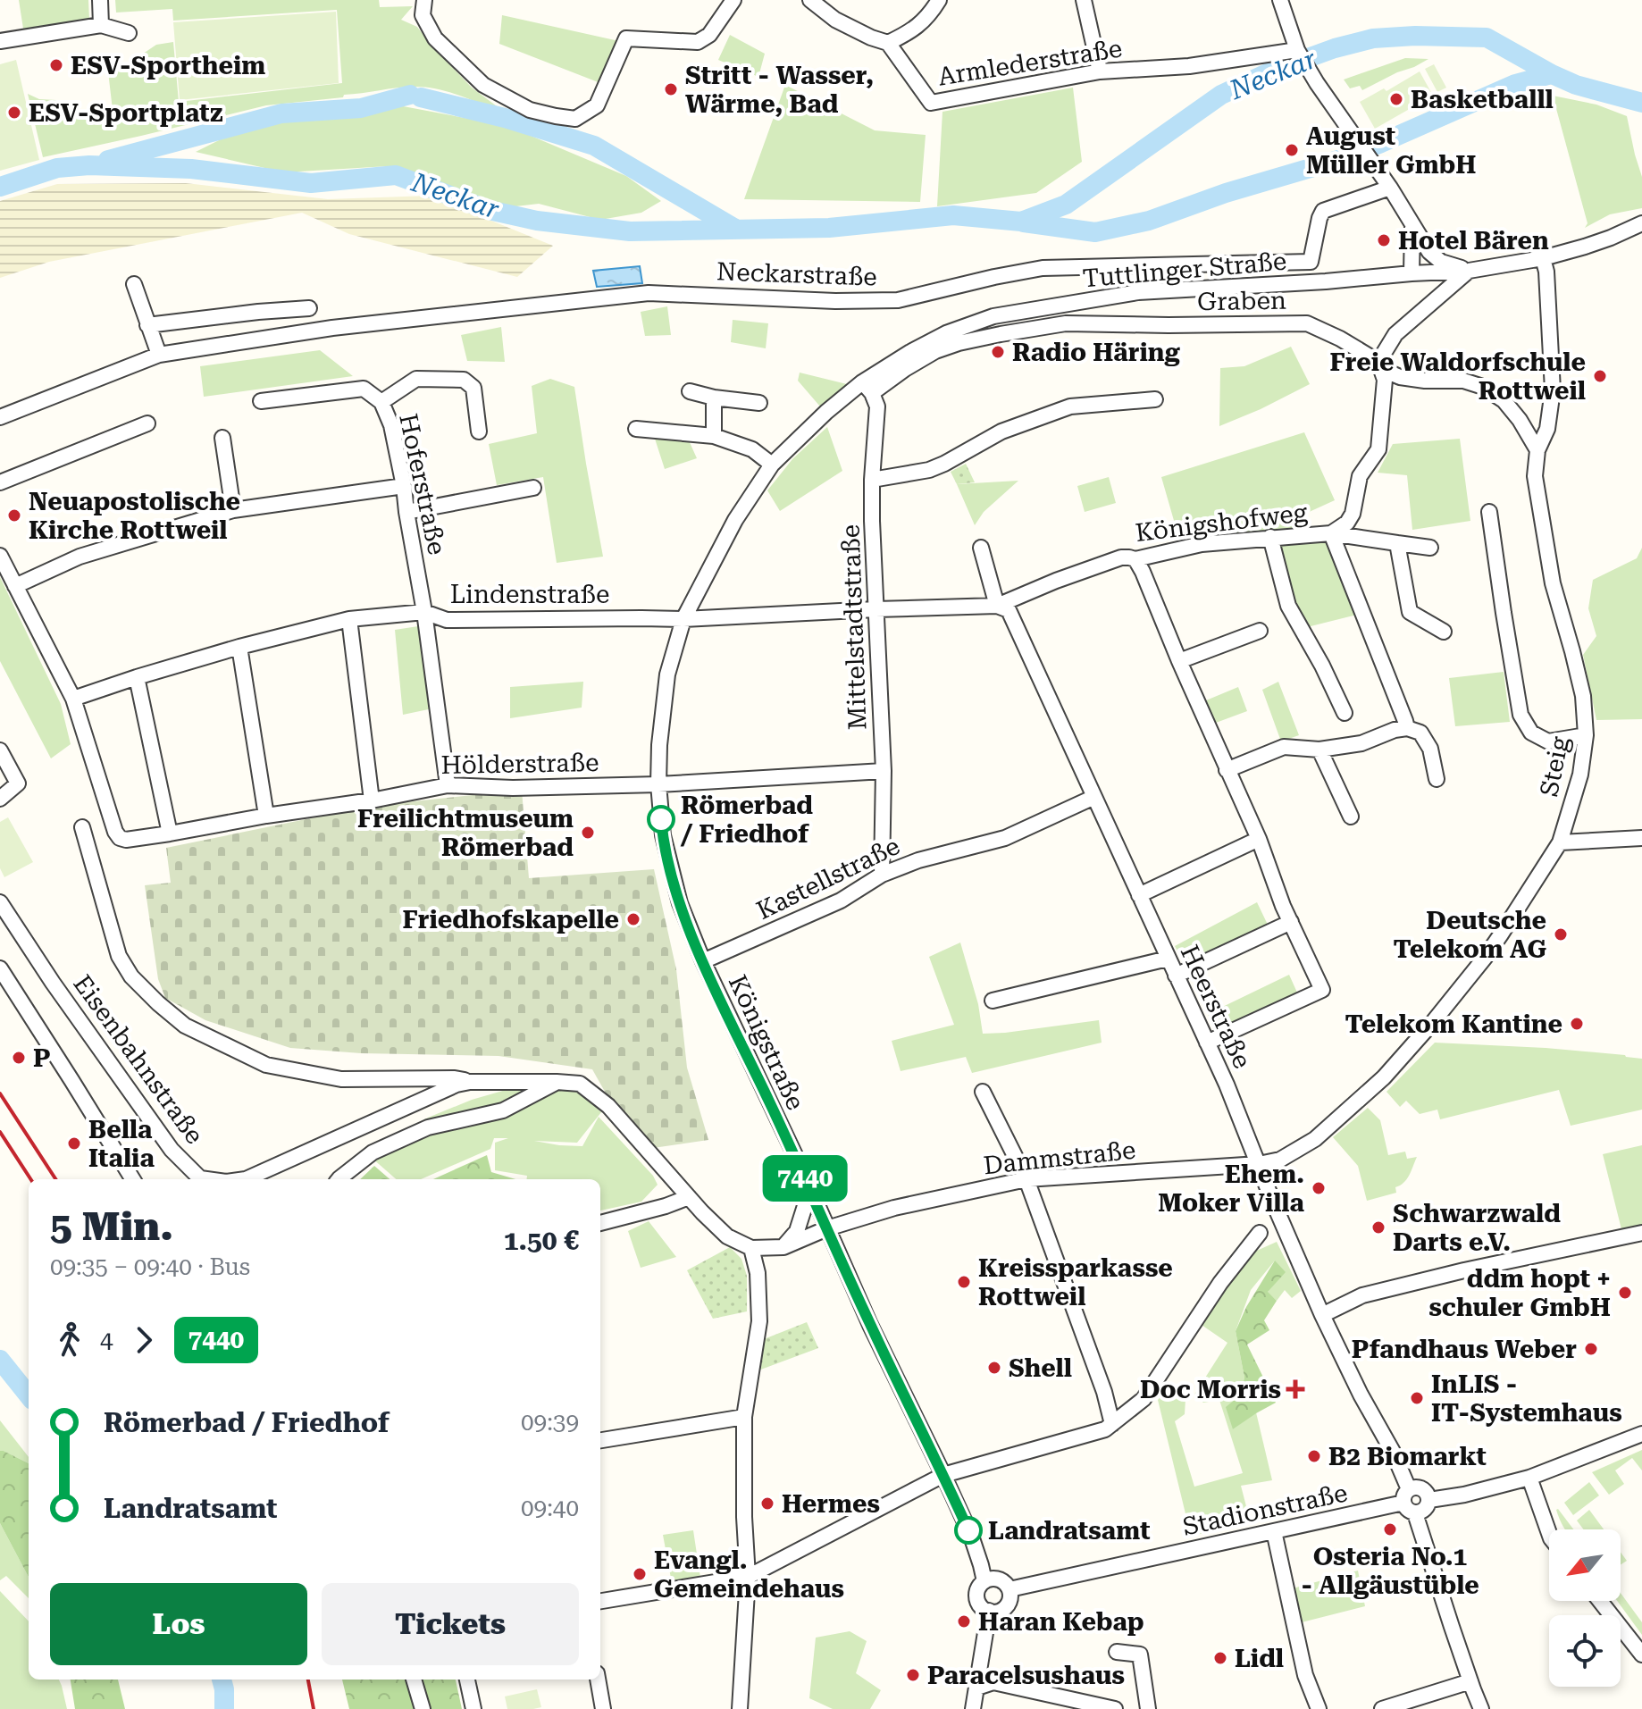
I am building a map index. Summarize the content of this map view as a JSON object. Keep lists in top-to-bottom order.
{
  "streets": {
    "street": [
      "Armlederstraße",
      "Tuttlinger Straße",
      "Neckarstraße",
      "Graben",
      "Hoferstraße",
      "Königshofweg",
      "Lindenstraße",
      "Mittelstadtstraße",
      "Hölderstraße",
      "Steig",
      "Kastellstraße",
      "Heerstraße",
      "Königstraße",
      "Eisenbahnstraße",
      "Dammstraße",
      "Stadionstraße"
    ]
  },
  "crossings": [
    ["Tuttlinger Straße", "Graben"],
    ["Tuttlinger Straße", "Lindenstraße"],
    ["Tuttlinger Straße", "Mittelstadtstraße"],
    ["Tuttlinger Straße", "Steig"],
    ["Tuttlinger Straße", "Königstraße"],
    ["Graben", "Königshofweg"],
    ["Graben", "Mittelstadtstraße"],
    ["Graben", "Steig"],
    ["Hoferstraße", "Lindenstraße"],
    ["Hoferstraße", "Hölderstraße"],
    ["Königshofweg", "Lindenstraße"],
    ["Königshofweg", "Heerstraße"],
    ["Lindenstraße", "Mittelstadtstraße"],
    ["Lindenstraße", "Hölderstraße"],
    ["Lindenstraße", "Heerstraße"],
    ["Lindenstraße", "Königstraße"],
    ["Mittelstadtstraße", "Hölderstraße"],
    ["Mittelstadtstraße", "Kastellstraße"],
    ["Hölderstraße", "Königstraße"],
    ["Steig", "Heerstraße"],
    ["Steig", "Dammstraße"],
    ["Kastellstraße", "Heerstraße"],
    ["Kastellstraße", "Königstraße"],
    ["Heerstraße", "Dammstraße"],
    ["Heerstraße", "Stadionstraße"],
    ["Königstraße", "Dammstraße"],
    ["Königstraße", "Stadionstraße"]
  ],
  "water": ["Neckar"],
  "places": {
    "other": [
      "ESV-Sportheim",
      "Stritt - Wasser, Wärme, Bad",
      "Basketballl",
      "ESV-Sportplatz",
      "August Müller GmbH",
      "Hotel Bären",
      "Radio Häring",
      "Freie Waldorfschule Rottweil",
      "Neuapostolische Kirche Rottweil",
      "Römerbad / Friedhof",
      "Freilichtmuseum Römerbad",
      "Friedhofskapelle",
      "Deutsche Telekom AG",
      "Telekom Kantine",
      "P",
      "Bella Italia",
      "Ehem. Moker Villa",
      "Schwarzwald Darts e.V.",
      "Kreissparkasse Rottweil",
      "ddm hopt + schuler GmbH",
      "Pfandhaus Weber",
      "Shell",
      "InLIS - IT-Systemhaus",
      "B2 Biomarkt",
      "Hermes",
      "Osteria No.1 - Allgäustüble",
      "Landratsamt",
      "Evangl. Gemeindehaus",
      "Haran Kebap",
      "Lidl",
      "Paracelsushaus"
    ],
    "health": ["Doc Morris"]
  },
  "lines": ["bus line 7440"],
  "north": "bottom left",
  "page": {
    "on_map": "7440",
    "heading": ["5 Min.", "09:35 – 09:40 · Bus", "1.50 €"],
    "legs": ["4", "7440"],
    "list": [
      {
        "name": "Römerbad / Friedhof",
        "value": "09:39"
      },
      {
        "name": "Landratsamt",
        "value": "09:40"
      }
    ],
    "buttons": ["Los", "Tickets"]
  }
}
